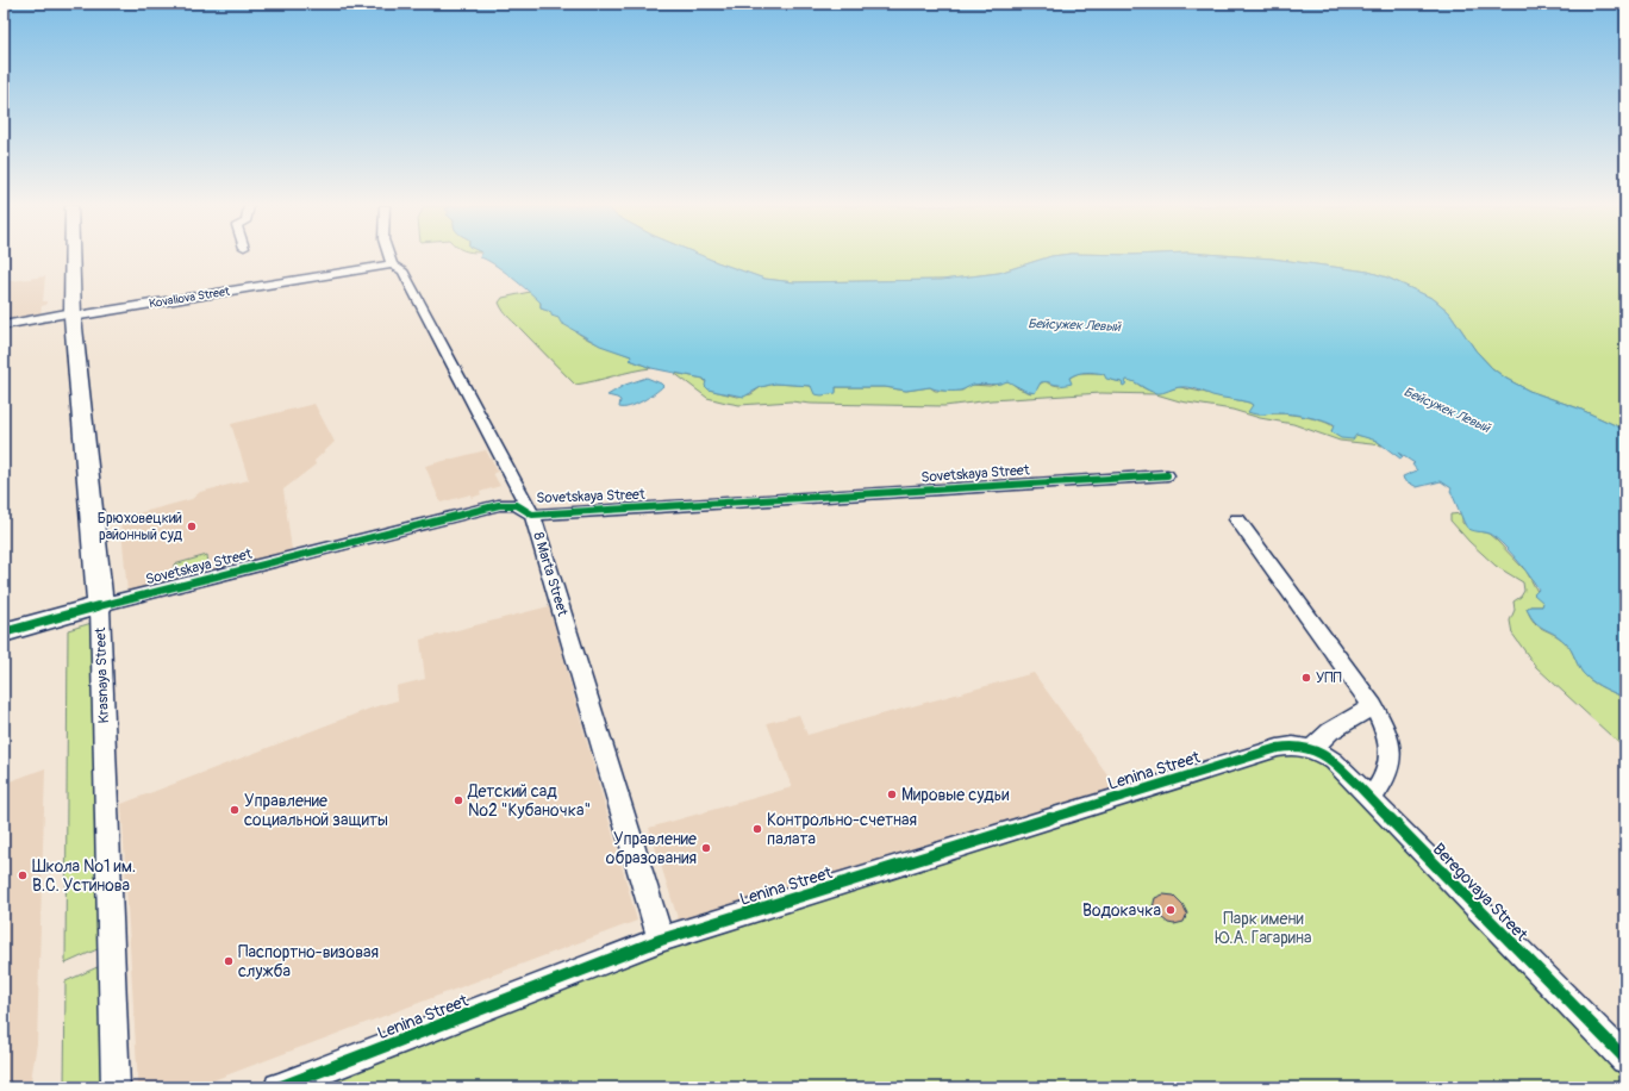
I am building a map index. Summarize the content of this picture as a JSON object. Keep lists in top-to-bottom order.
{
  "streets": {
    "street": [
      "Kovaliova Street",
      "Sovetskaya Street",
      "8 Marta Street",
      "Krasnaya Street",
      "Lenina Street",
      "Beregovaya Street"
    ]
  },
  "crossings": [
    ["Kovaliova Street", "8 Marta Street"],
    ["Kovaliova Street", "Krasnaya Street"],
    ["Sovetskaya Street", "8 Marta Street"],
    ["Sovetskaya Street", "Krasnaya Street"],
    ["8 Marta Street", "Lenina Street"],
    ["Lenina Street", "Beregovaya Street"]
  ],
  "water": ["Бейсужек Левый"],
  "parks": ["Парк имени Ю.А. Гагарина"],
  "places": [
    "Брюховецкий районный суд",
    "УПП",
    "Мировые судьи",
    "Детский сад №2 \"Кубаночка\"",
    "Управление социальной защиты",
    "Контрольно-счетная палата",
    "Управление образования",
    "Школа №1 им. В.С. Устинова",
    "Водокачка",
    "Паспортно-визовая служба"
  ]
}
